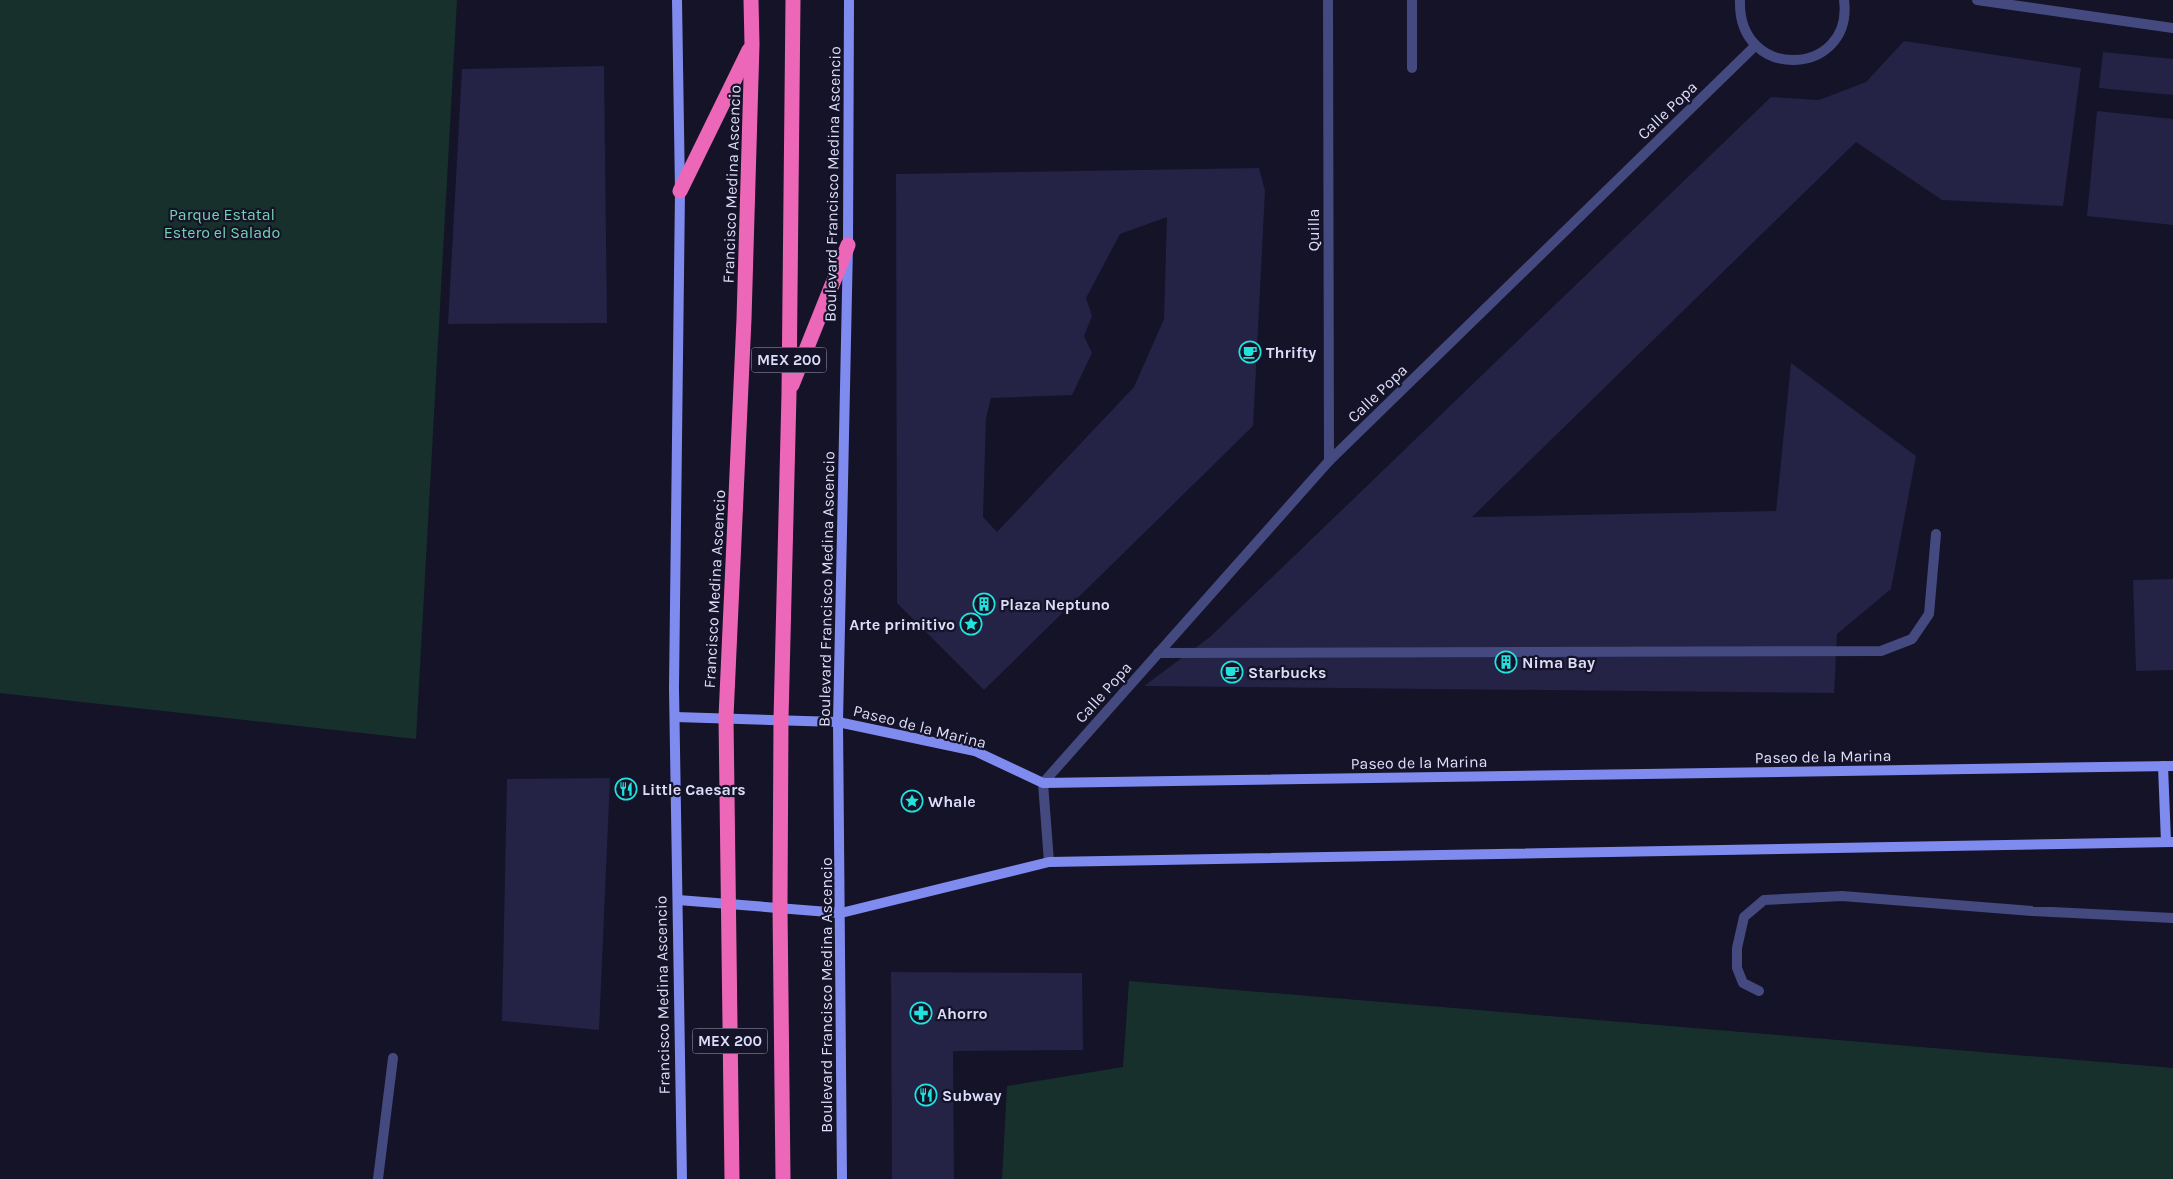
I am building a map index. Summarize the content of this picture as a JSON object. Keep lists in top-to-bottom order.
{
  "streets": {
    "highway": ["Francisco Medina Ascencio", "MEX 200"],
    "street": [
      "Calle Popa",
      "Boulevard Francisco Medina Ascencio",
      "Quilla",
      "Paseo de la Marina"
    ]
  },
  "crossings": [
    ["Calle Popa", "Quilla"],
    ["Calle Popa", "Paseo de la Marina"],
    ["Francisco Medina Ascencio", "Paseo de la Marina"],
    ["Boulevard Francisco Medina Ascencio", "Paseo de la Marina"],
    ["MEX 200", "Paseo de la Marina"]
  ],
  "parks": ["Parque Estatal Estero el Salado"],
  "places": {
    "cafe": ["Thrifty", "Starbucks"],
    "building": ["Plaza Neptuno", "Nima Bay"],
    "place": ["Arte primitivo", "Whale"],
    "restaurant": ["Little Caesars", "Subway"],
    "pharmacy": ["Ahorro"]
  }
}
